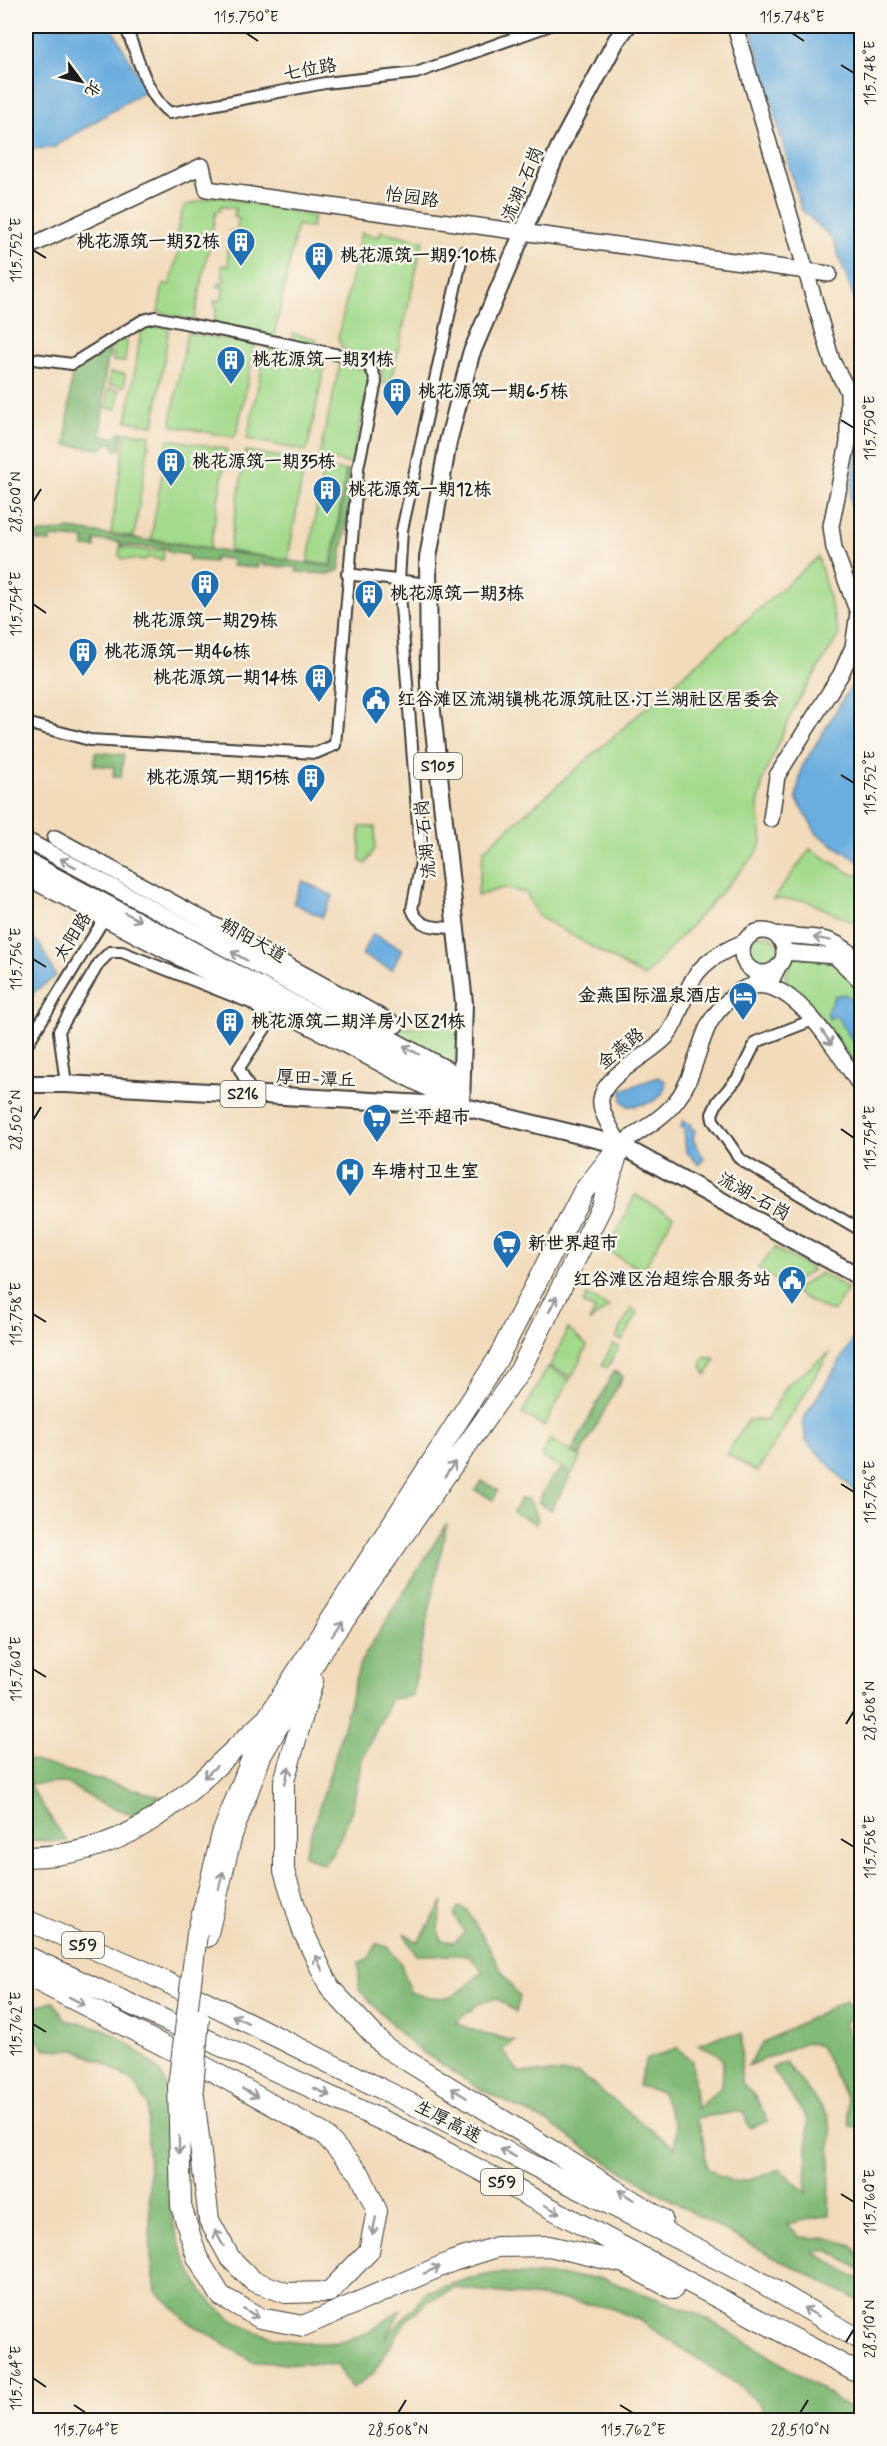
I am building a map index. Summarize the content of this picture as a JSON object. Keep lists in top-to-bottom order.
{
  "streets": {
    "highway": ["S59", "生厚高速"],
    "main road": [
      "流湖-石岗",
      "S105",
      "厚田-潭丘",
      "S216"
    ],
    "street": [
      "七位路",
      "怡园路",
      "太阳路",
      "朝阳大道",
      "金燕路"
    ]
  },
  "crossings": [
    ["流湖-石岗", "怡园路"],
    ["流湖-石岗", "朝阳大道"],
    ["流湖-石岗", "金燕路"],
    ["流湖-石岗", "厚田-潭丘"],
    ["太阳路", "朝阳大道"],
    ["朝阳大道", "厚田-潭丘"]
  ],
  "places": {
    "building": [
      "桃花源筑一期32栋",
      "桃花源筑一期9·10栋",
      "桃花源筑一期31栋",
      "桃花源筑一期6·5栋",
      "桃花源筑一期35栋",
      "桃花源筑一期12栋",
      "桃花源筑一期29栋",
      "桃花源筑一期3栋",
      "桃花源筑一期46栋",
      "桃花源筑一期14栋",
      "桃花源筑一期15栋",
      "桃花源筑二期洋房小区21栋"
    ],
    "public building": ["红谷滩区流湖镇桃花源筑社区·汀兰湖社区居委会", "红谷滩区治超综合服务站"],
    "hotel": ["金燕国际温泉酒店"],
    "supermarket": ["兰平超市", "新世界超市"],
    "hospital": ["车塘村卫生室"]
  },
  "north": "bottom right",
  "coordinates": [
    "115.750°E",
    "115.748°E",
    "115.752°E",
    "28.500°N",
    "115.754°E",
    "115.756°E",
    "28.502°N",
    "115.758°E",
    "115.760°E",
    "28.508°N",
    "115.762°E",
    "28.510°N",
    "115.764°E"
  ]
}
